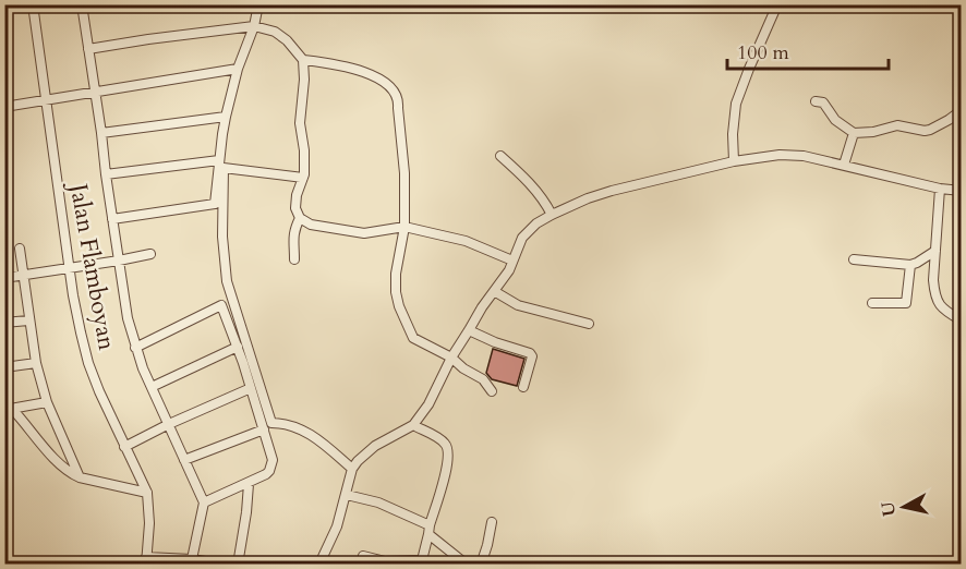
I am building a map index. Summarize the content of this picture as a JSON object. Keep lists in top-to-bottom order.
{
  "streets": {
    "street": ["Jalan Flamboyan"]
  },
  "scale_bar": "100 m",
  "north": "left"
}
